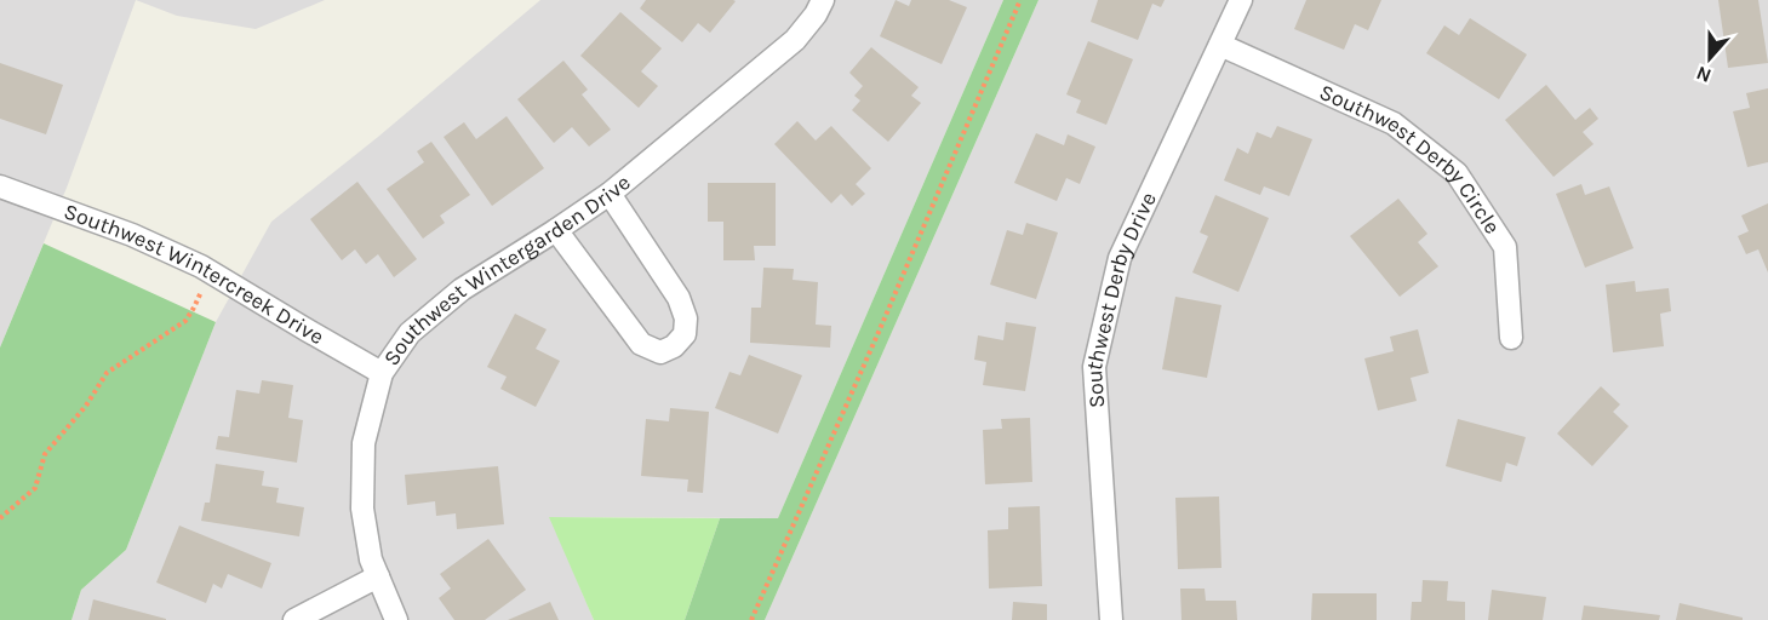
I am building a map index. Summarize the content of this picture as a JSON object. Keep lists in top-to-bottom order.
{
  "streets": {
    "street": [
      "Southwest Derby Circle",
      "Southwest Wintergarden Drive",
      "Southwest Wintercreek Drive",
      "Southwest Derby Drive"
    ]
  },
  "crossings": [
    ["Southwest Derby Circle", "Southwest Derby Drive"],
    ["Southwest Wintergarden Drive", "Southwest Wintercreek Drive"]
  ],
  "north": "bottom"
}
